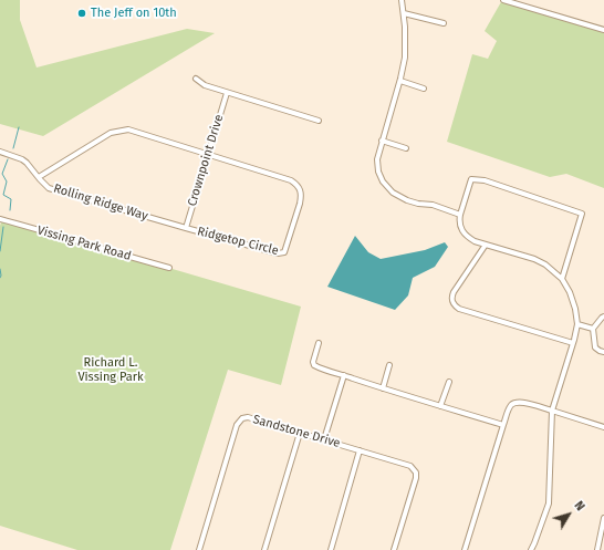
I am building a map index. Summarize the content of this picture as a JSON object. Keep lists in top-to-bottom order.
{
  "streets": {
    "street": [
      "Crownpoint Drive",
      "Rolling Ridge Way",
      "Ridgetop Circle",
      "Vissing Park Road",
      "Sandstone Drive"
    ]
  },
  "crossings": [
    ["Crownpoint Drive", "Rolling Ridge Way"],
    ["Crownpoint Drive", "Ridgetop Circle"],
    ["Rolling Ridge Way", "Ridgetop Circle"]
  ],
  "parks": ["Richard L. Vissing Park"],
  "places": ["The Jeff on 10th"],
  "north": "top right"
}
